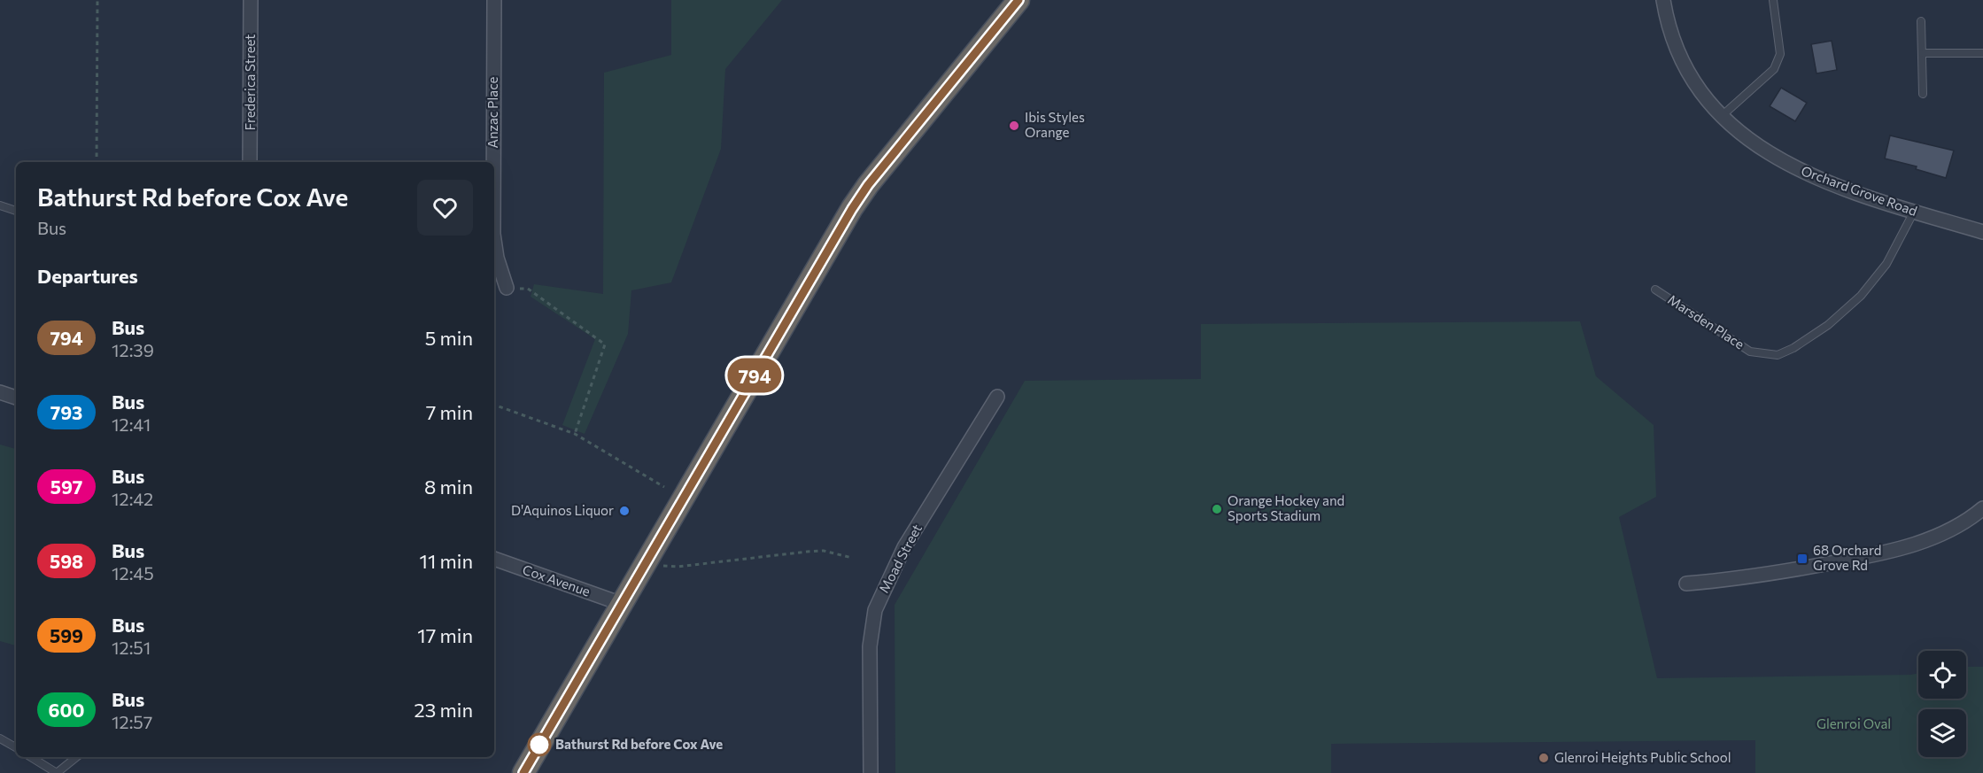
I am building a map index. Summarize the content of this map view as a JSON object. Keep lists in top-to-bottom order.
{
  "streets": {
    "street": [
      "Frederica Street",
      "Anzac Place",
      "Orchard Grove Road",
      "Moad Street",
      "Cox Avenue"
    ],
    "lane": ["Marsden Place"]
  },
  "crossings": [
    ["Orchard Grove Road", "Marsden Place"]
  ],
  "parks": ["Glenroi Oval"],
  "places": {
    "other": [
      "Ibis Styles Orange",
      "Orange Hockey and Sports Stadium",
      "D'Aquinos Liquor",
      "Bathurst Rd before Cox Ave",
      "Glenroi Heights Public School"
    ],
    "transit": ["68 Orchard Grove Rd"]
  },
  "lines": ["bus line 794"],
  "page": {
    "on_map": "794",
    "heading": [
      ["Bathurst Rd before Cox Ave", "Bus"],
      "Departures"
    ],
    "list": [
      {
        "mark": "794",
        "name": "Bus",
        "note": "12:39",
        "value": "5 min"
      },
      {
        "mark": "793",
        "name": "Bus",
        "note": "12:41",
        "value": "7 min"
      },
      {
        "mark": "597",
        "name": "Bus",
        "note": "12:42",
        "value": "8 min"
      },
      {
        "mark": "598",
        "name": "Bus",
        "note": "12:45",
        "value": "11 min"
      },
      {
        "mark": "599",
        "name": "Bus",
        "note": "12:51",
        "value": "17 min"
      },
      {
        "mark": "600",
        "name": "Bus",
        "note": "12:57",
        "value": "23 min"
      }
    ]
  }
}
